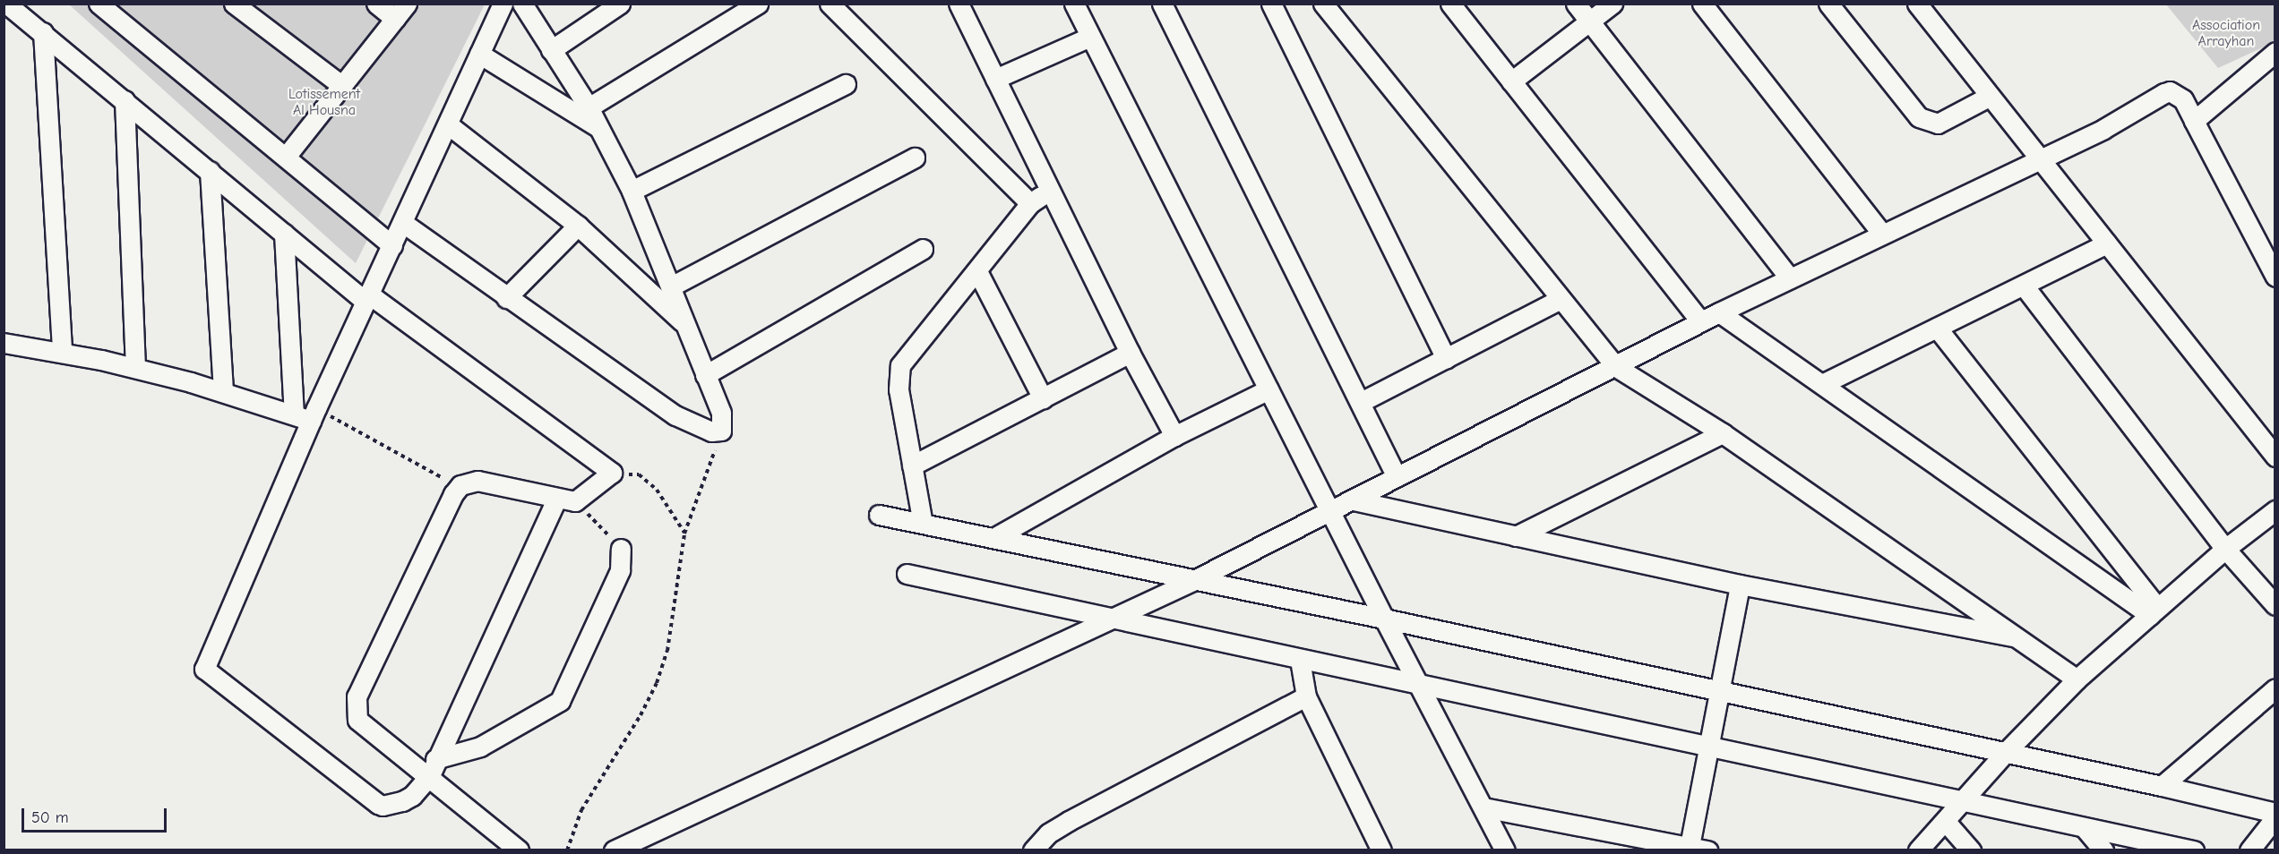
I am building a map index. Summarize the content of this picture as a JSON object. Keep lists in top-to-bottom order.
{
  "parks": ["Association Arrayhan", "Lotissement Al Housna"],
  "scale_bar": "50 m"
}
